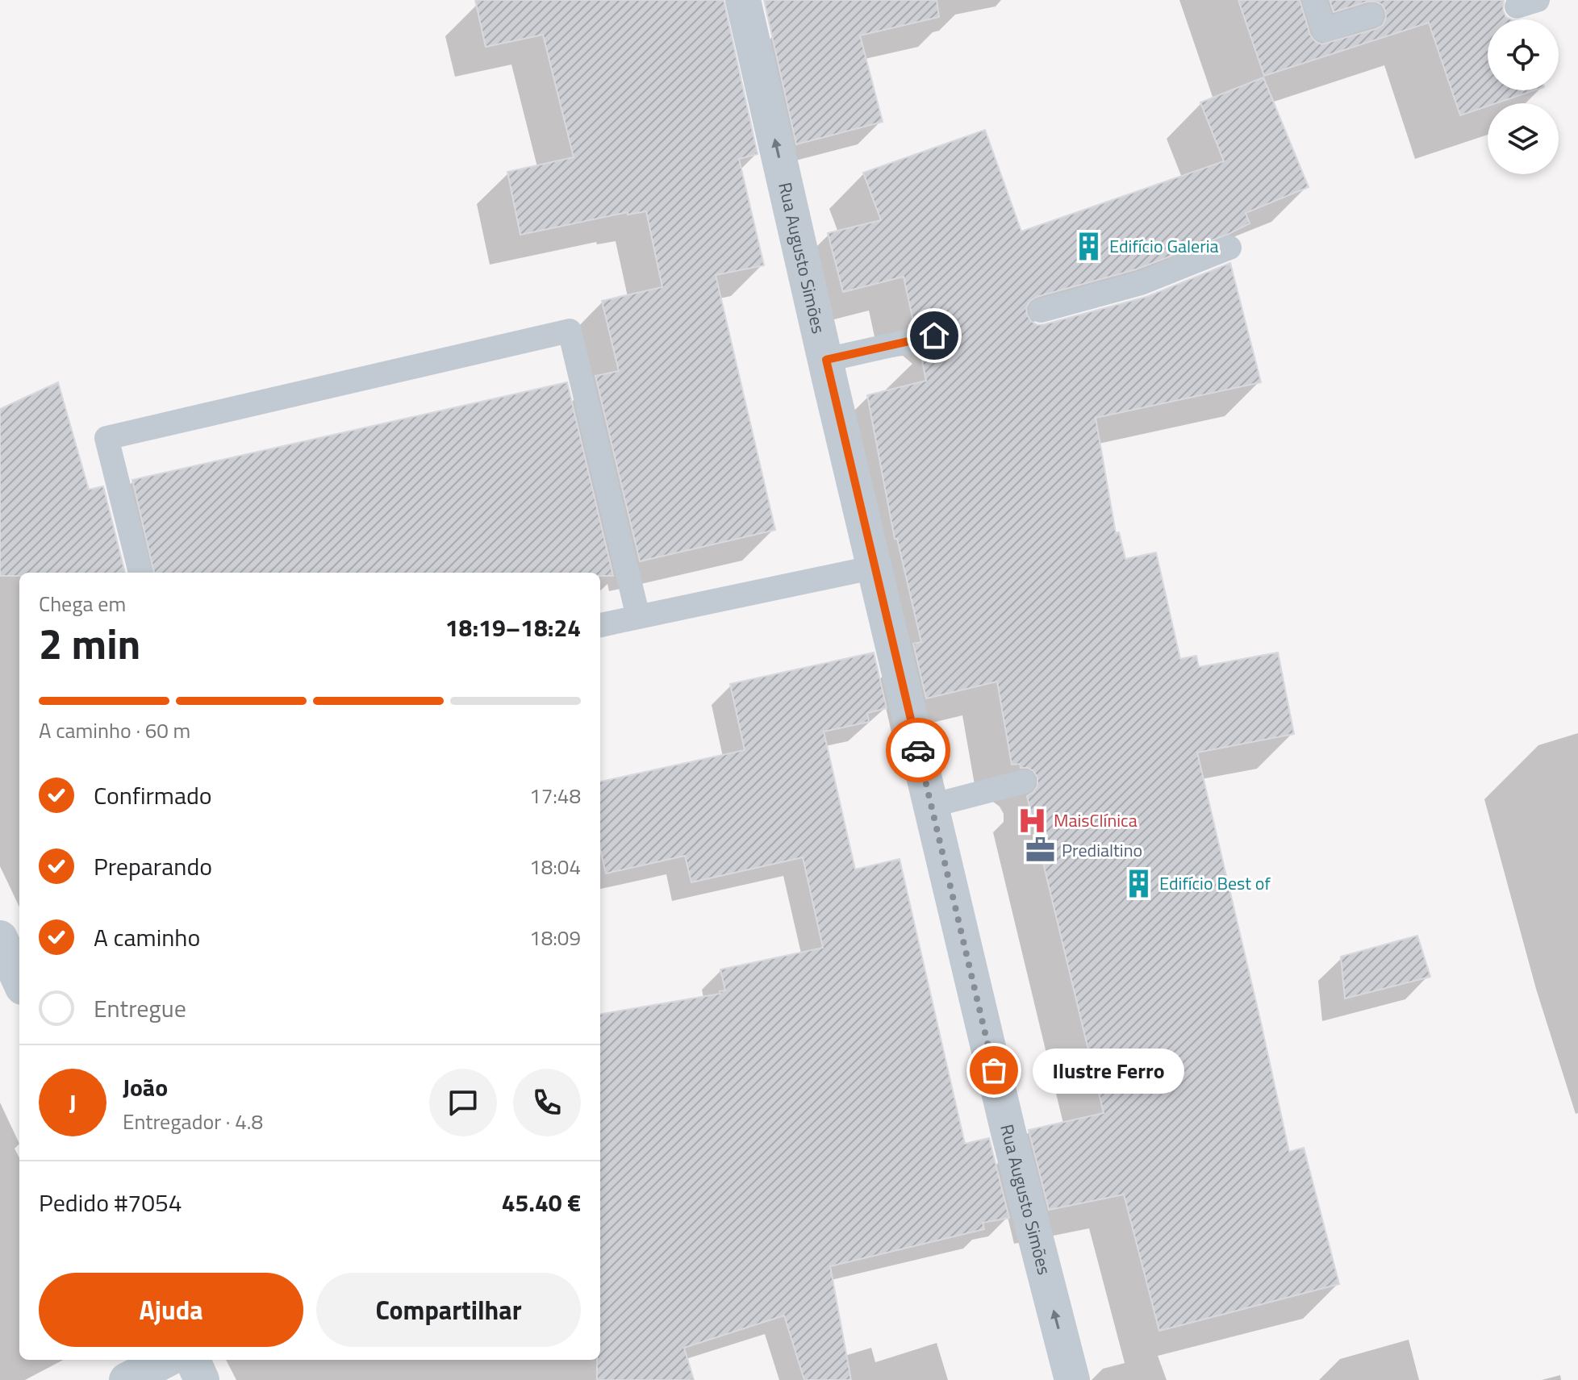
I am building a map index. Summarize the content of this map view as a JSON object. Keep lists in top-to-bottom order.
{
  "streets": {
    "street": ["Rua Augusto Simões"]
  },
  "one_way": ["Rua Augusto Simões"],
  "places": {
    "building": ["Edifício Galeria", "Edifício Best of"],
    "hospital": ["MaisClínica"],
    "office": ["Predialtino"],
    "other": ["Ilustre Ferro"]
  },
  "page": {
    "heading": ["2 min", "Chega em", "18:19–18:24"],
    "panel": [
      "João",
      "Entregador · 4.8",
      "Pedido #7054",
      "45.40 €"
    ],
    "bar": "A caminho · 60 m",
    "list": [
      ["Confirmado", "17:48"],
      ["Preparando", "18:04"],
      ["A caminho", "18:09"],
      "Entregue"
    ],
    "bubble": "Ilustre Ferro",
    "round": "J",
    "buttons": ["Ajuda", "Compartilhar"]
  }
}
